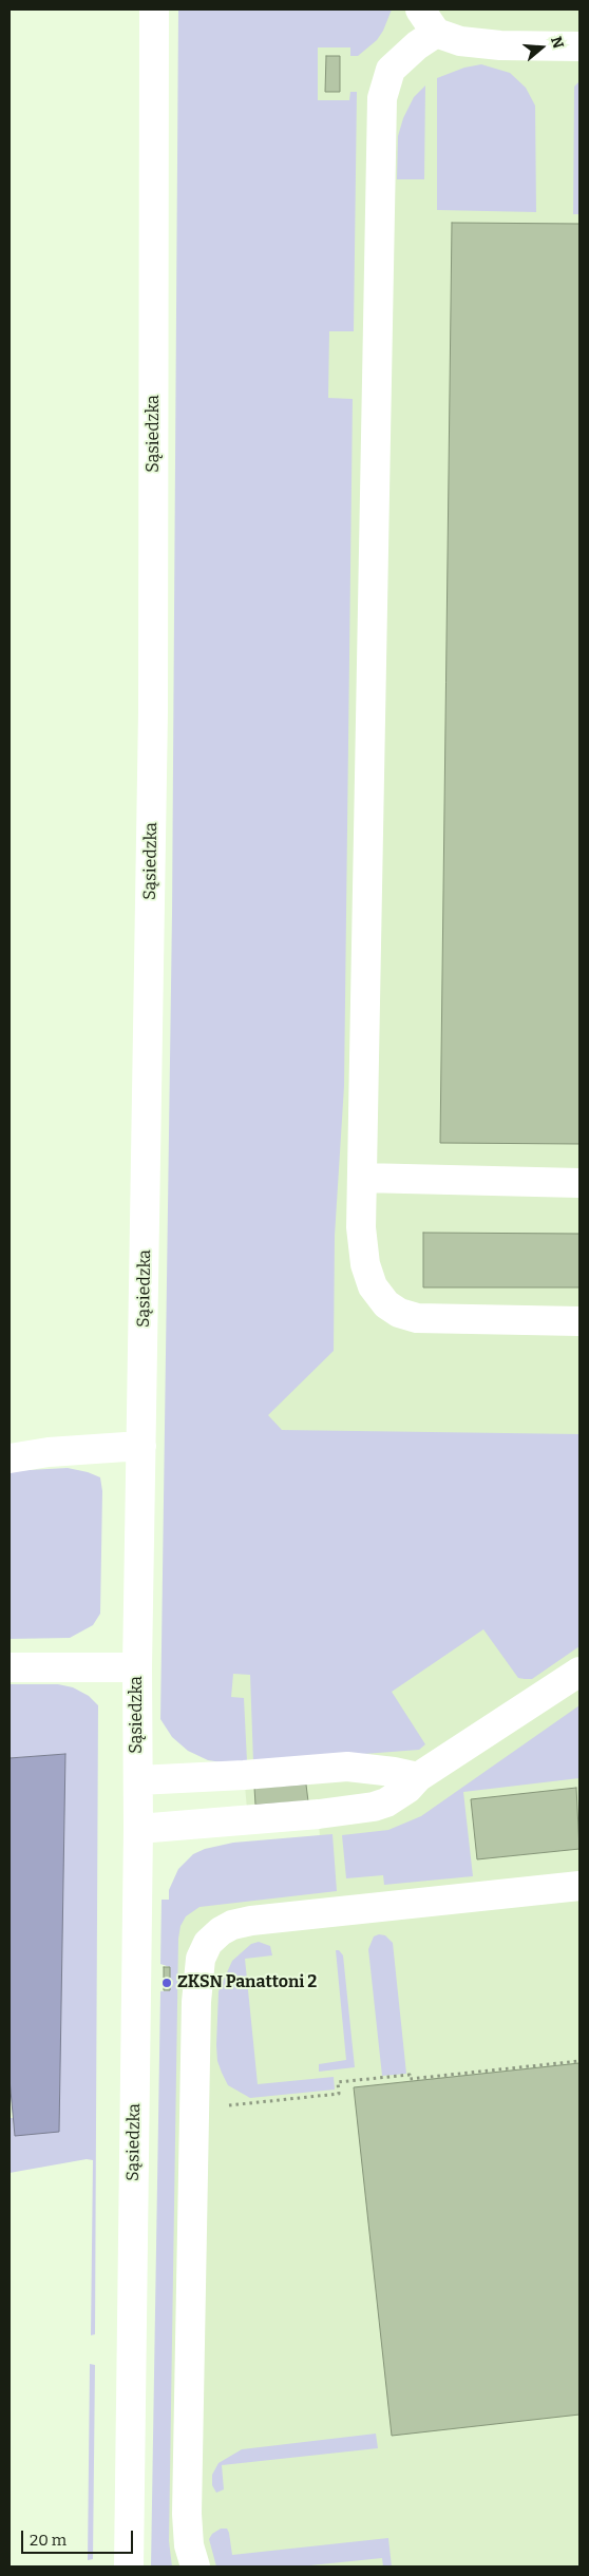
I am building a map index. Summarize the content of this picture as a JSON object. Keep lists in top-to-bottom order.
{
  "streets": {
    "street": ["Sąsiedzka"]
  },
  "places": ["ZKSN Panattoni 2"],
  "scale_bar": "20 m",
  "north": "right"
}
